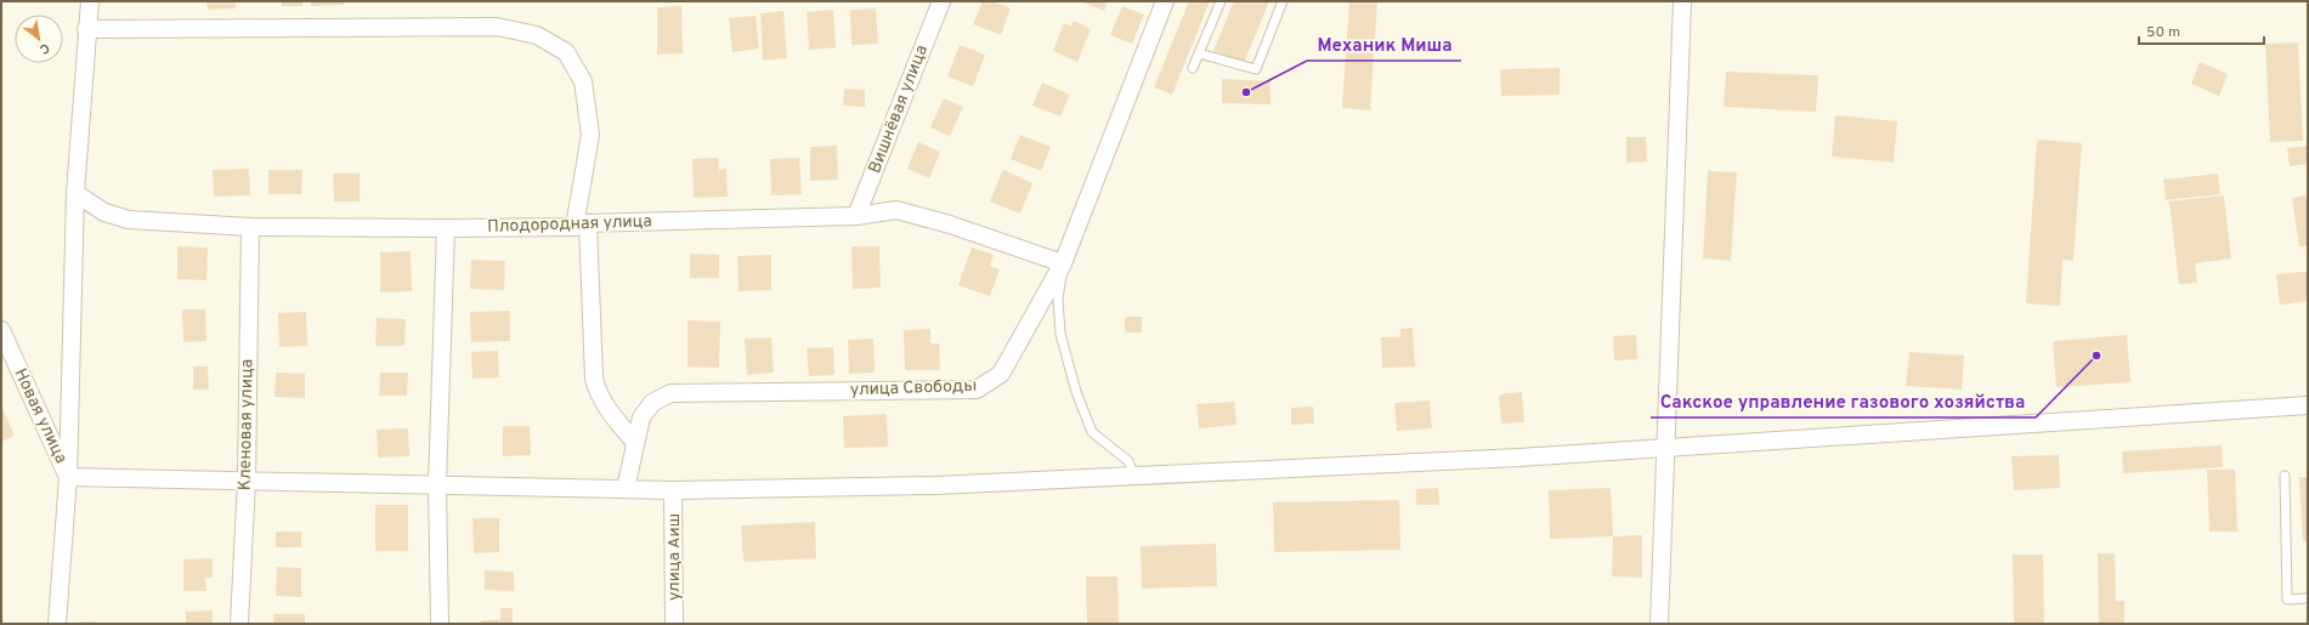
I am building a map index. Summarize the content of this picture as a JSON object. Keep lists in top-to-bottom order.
{
  "streets": {
    "street": [
      "Вишнёвая улица",
      "Плодородная улица",
      "улица Свободы",
      "Новая улица",
      "Кленовая улица",
      "улица Аиш"
    ]
  },
  "crossings": [
    ["Вишнёвая улица", "Плодородная улица"],
    ["Плодородная улица", "улица Свободы"],
    ["Плодородная улица", "Кленовая улица"]
  ],
  "places": ["Механик Миша", "Сакское управление газового хозяйства"],
  "scale_bar": "50 m",
  "north": "bottom right"
}
